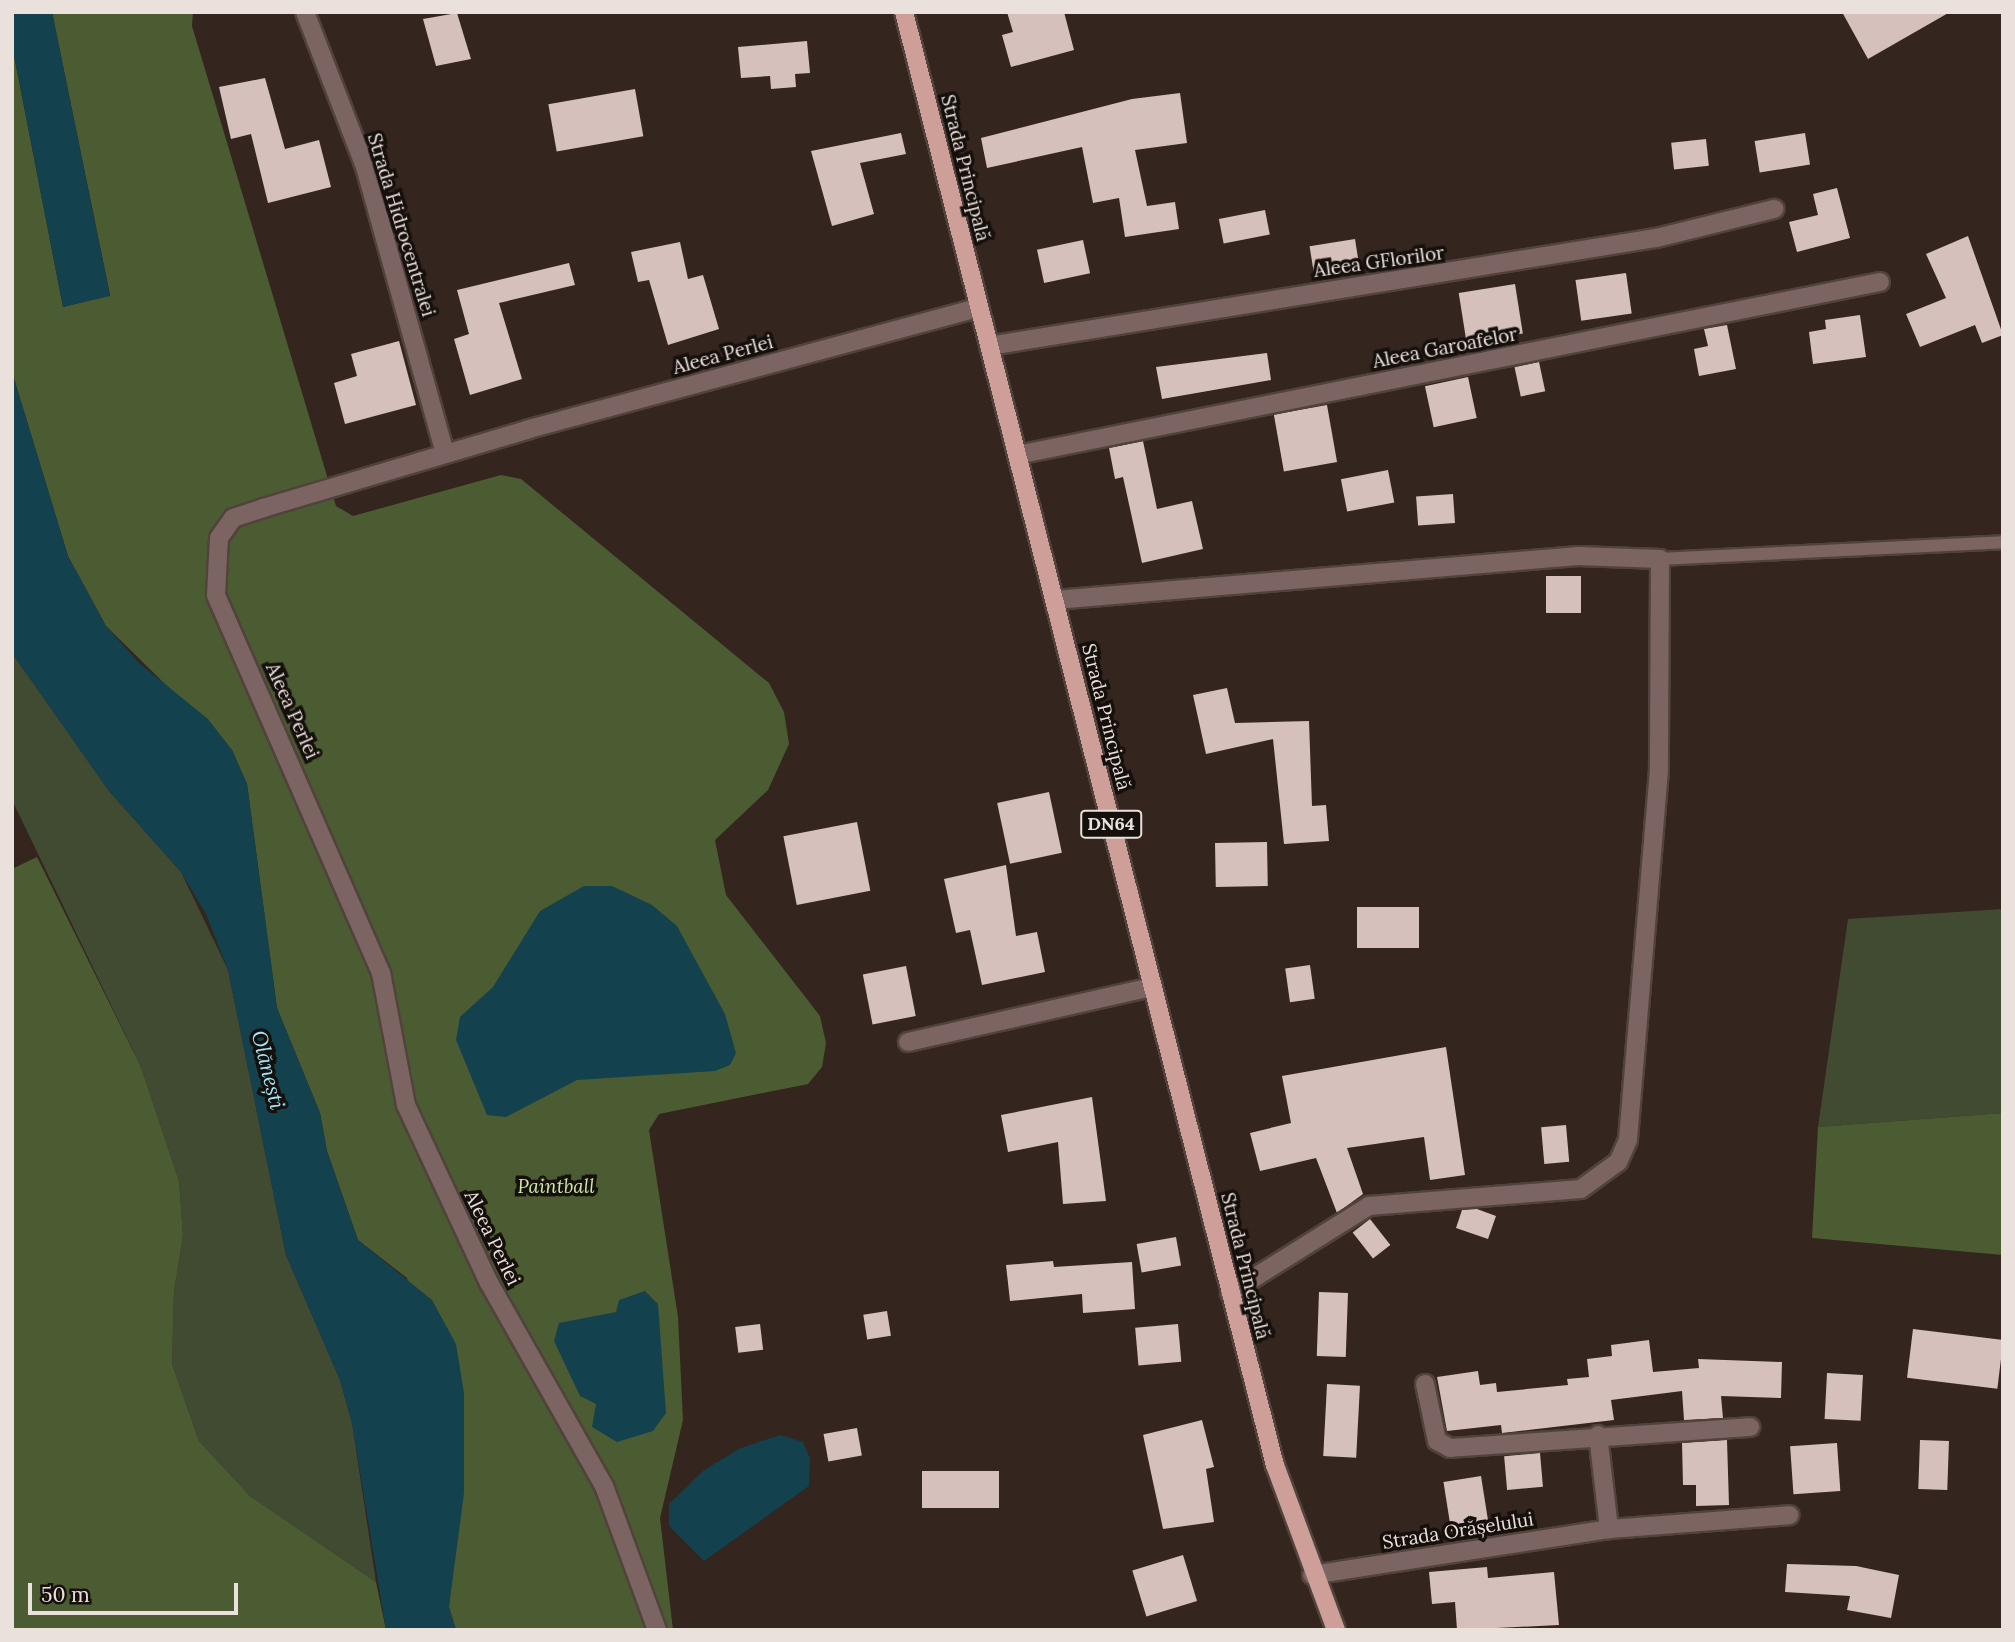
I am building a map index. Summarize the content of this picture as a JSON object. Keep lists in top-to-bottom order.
{
  "streets": {
    "main road": ["Strada Principală", "DN64"],
    "street": [
      "Strada Hidrocentralei",
      "Aleea GFlorilor",
      "Aleea Garoafelor",
      "Aleea Perlei",
      "Strada Orășelului"
    ]
  },
  "crossings": [
    ["Strada Principală", "Aleea GFlorilor"],
    ["Strada Principală", "Aleea Garoafelor"],
    ["Strada Principală", "Aleea Perlei"],
    ["Strada Principală", "Strada Orășelului"],
    ["Strada Hidrocentralei", "Aleea Perlei"]
  ],
  "water": ["Olănești"],
  "parks": ["Paintball"],
  "scale_bar": "50 m"
}
